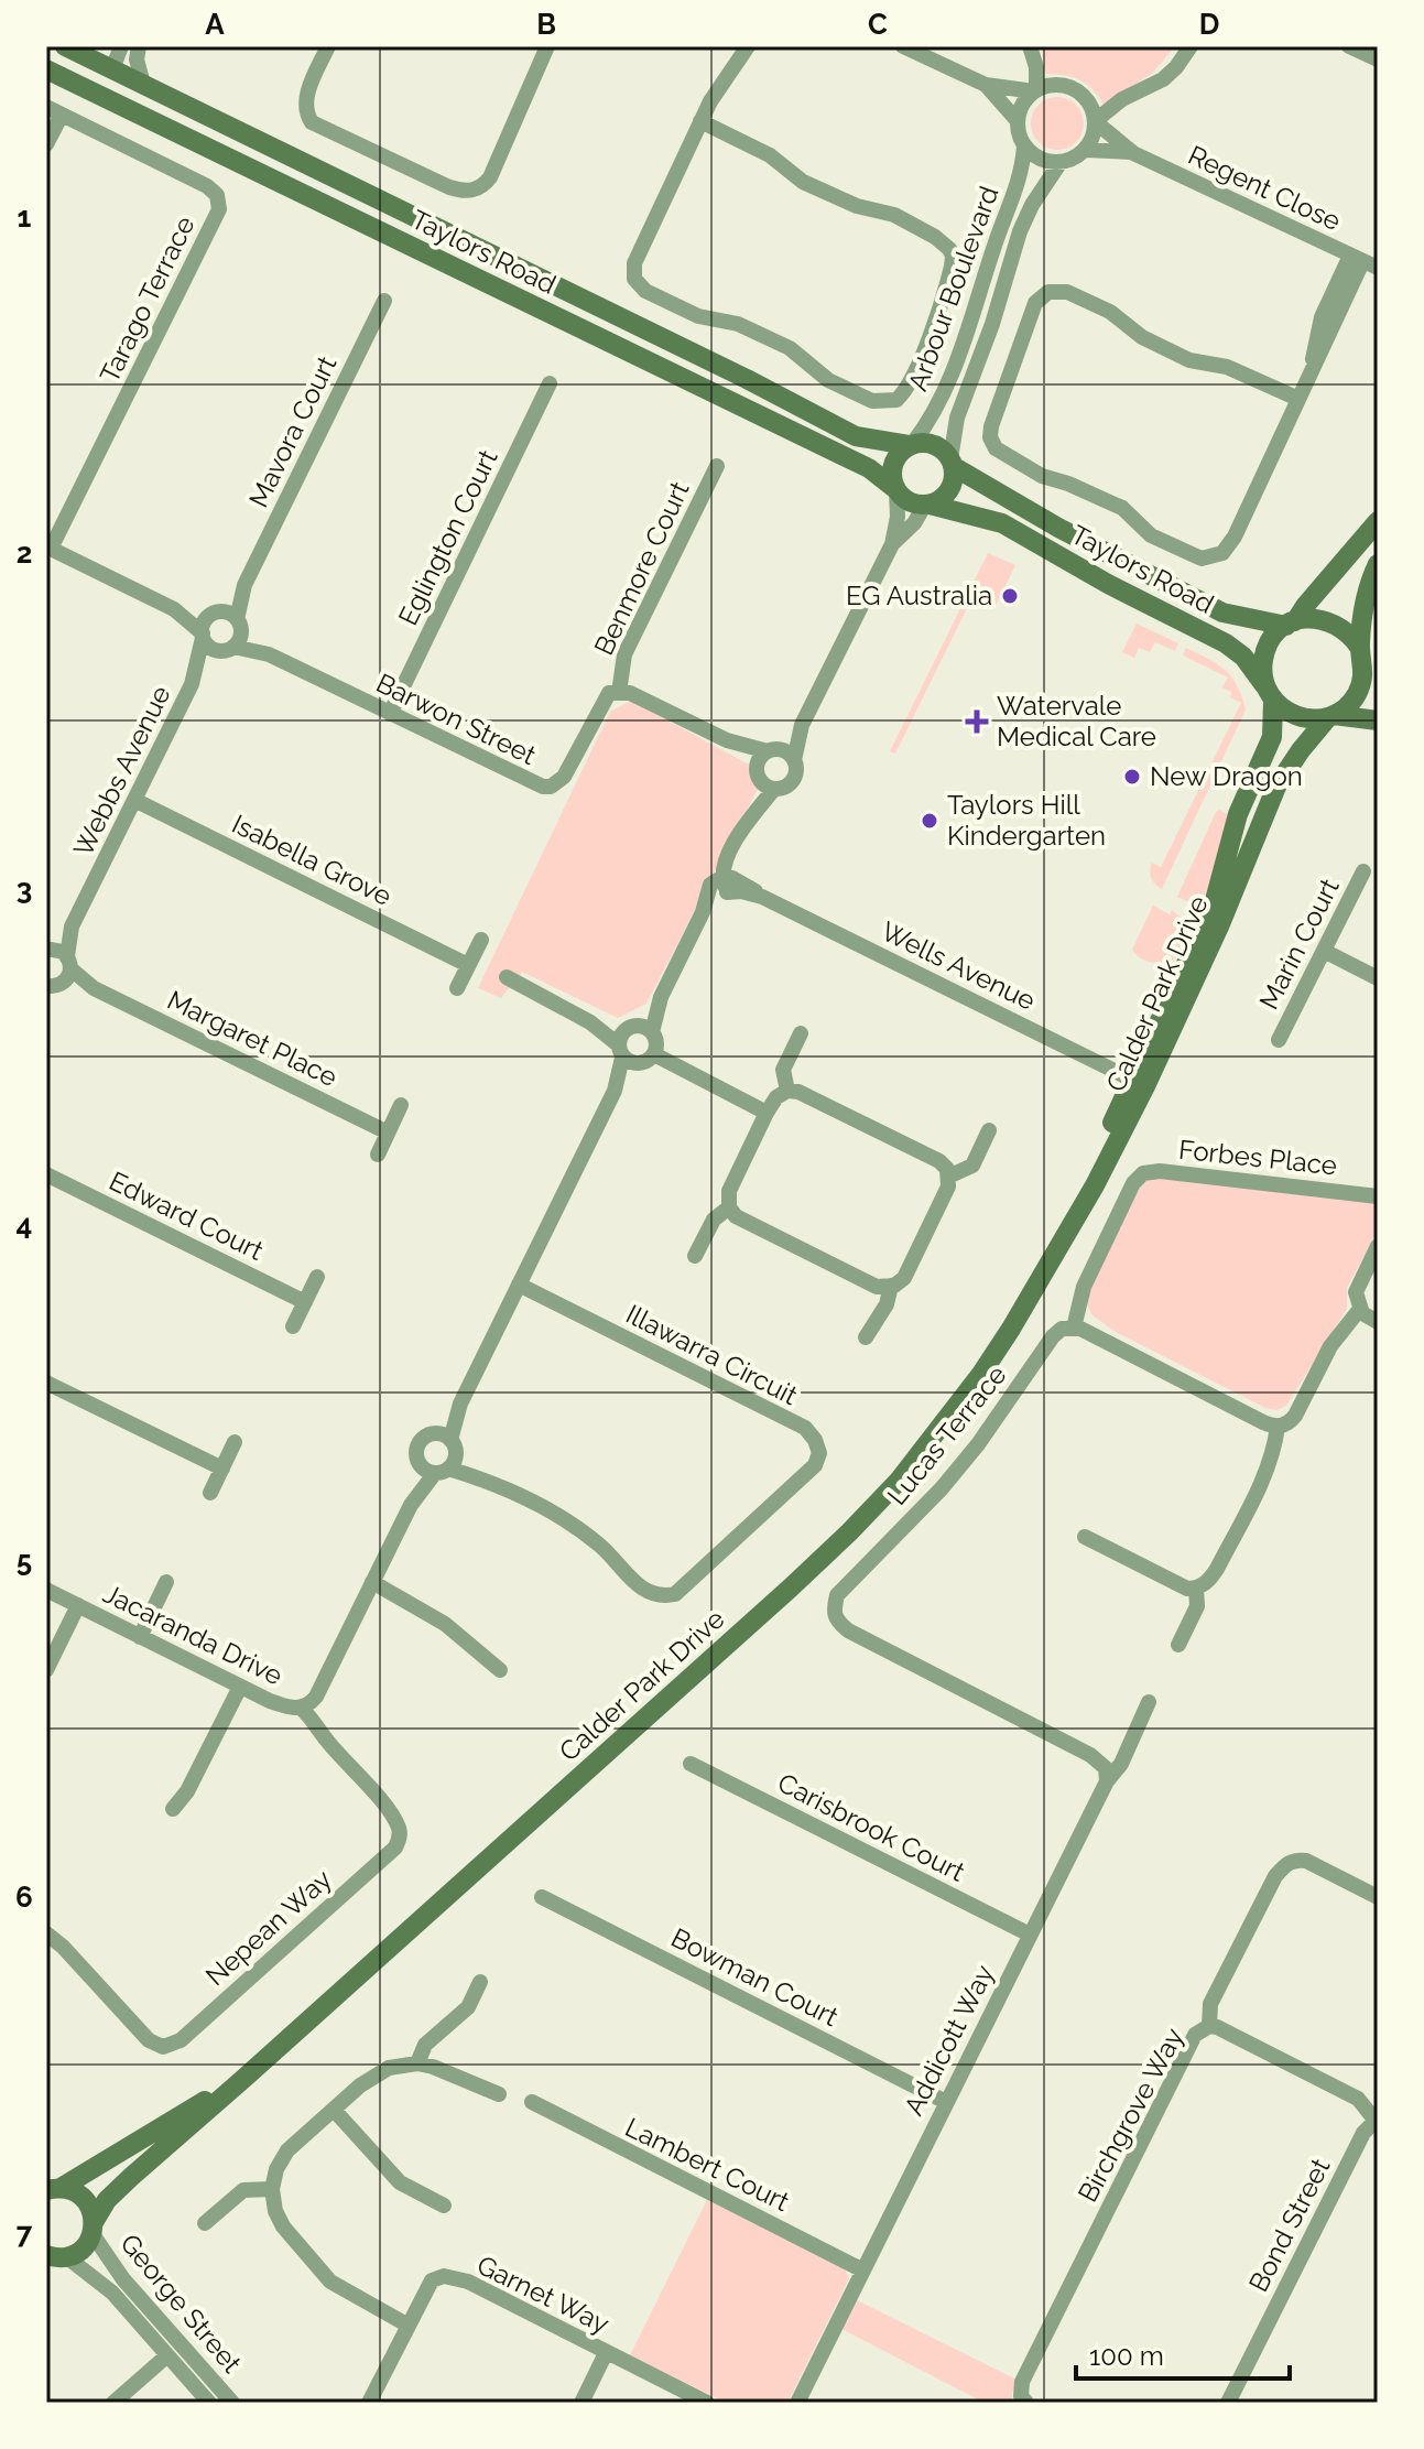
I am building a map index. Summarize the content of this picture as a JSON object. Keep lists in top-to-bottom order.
{
  "streets": {
    "main road": ["Taylors Road", "Calder Park Drive"],
    "street": [
      "Regent Close",
      "Arbour Boulevard",
      "Tarago Terrace",
      "Mavora Court",
      "Eglington Court",
      "Benmore Court",
      "Barwon Street",
      "Webbs Avenue",
      "Isabella Grove",
      "Marin Court",
      "Wells Avenue",
      "Margaret Place",
      "Forbes Place",
      "Edward Court",
      "Illawarra Circuit",
      "Lucas Terrace",
      "Jacaranda Drive",
      "Carisbrook Court",
      "Nepean Way",
      "Bowman Court",
      "Addicott Way",
      "Birchgrove Way",
      "Lambert Court",
      "Bond Street",
      "Garnet Way",
      "George Street"
    ]
  },
  "crossings": [
    ["Regent Close", "Arbour Boulevard"],
    ["Taylors Road", "Arbour Boulevard"],
    ["Taylors Road", "Calder Park Drive"],
    ["Tarago Terrace", "Barwon Street"],
    ["Mavora Court", "Barwon Street"],
    ["Mavora Court", "Webbs Avenue"],
    ["Eglington Court", "Barwon Street"],
    ["Benmore Court", "Barwon Street"],
    ["Barwon Street", "Webbs Avenue"],
    ["Webbs Avenue", "Isabella Grove"],
    ["Webbs Avenue", "Margaret Place"],
    ["Wells Avenue", "Calder Park Drive"],
    ["Wells Avenue", "Jacaranda Drive"],
    ["Calder Park Drive", "George Street"],
    ["Forbes Place", "Lucas Terrace"],
    ["Illawarra Circuit", "Jacaranda Drive"],
    ["Lucas Terrace", "Addicott Way"],
    ["Jacaranda Drive", "Nepean Way"],
    ["Carisbrook Court", "Addicott Way"],
    ["Bowman Court", "Addicott Way"],
    ["Addicott Way", "Lambert Court"],
    ["Birchgrove Way", "Bond Street"]
  ],
  "places": {
    "other": ["EG Australia", "New Dragon", "Taylors Hill Kindergarten"],
    "health": ["Watervale Medical Care"]
  },
  "scale_bar": "100 m",
  "grid": {
    "columns": [
      "A",
      "B",
      "C",
      "D"
    ],
    "rows": [
      "1",
      "2",
      "3",
      "4",
      "5",
      "6",
      "7"
    ]
  }
}
